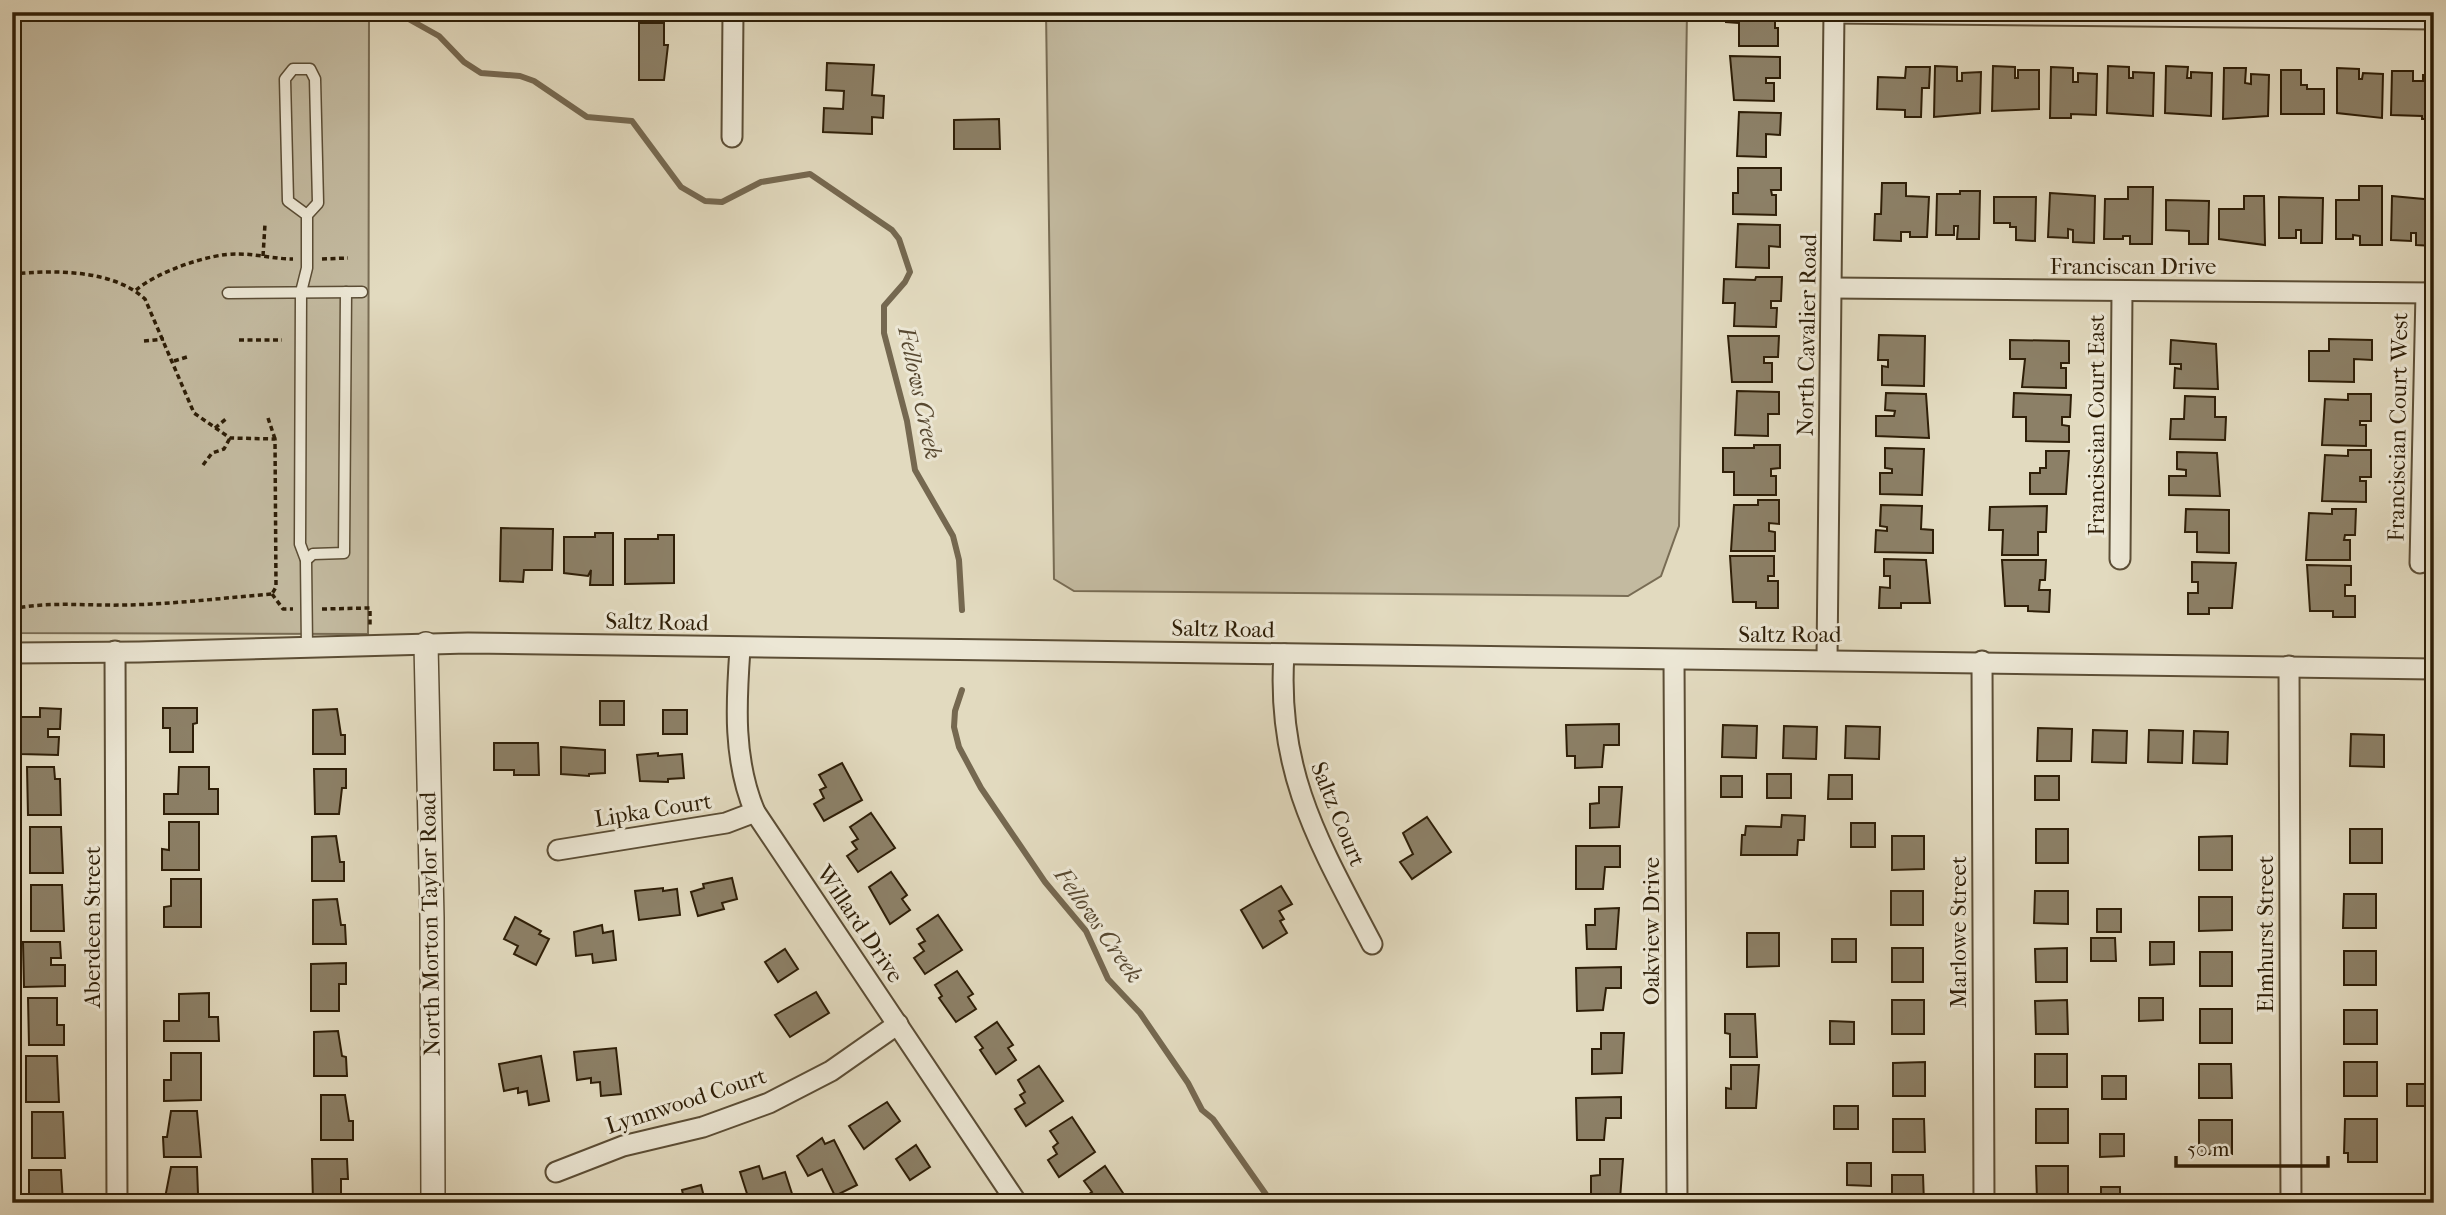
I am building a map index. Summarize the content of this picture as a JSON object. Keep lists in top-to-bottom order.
{
  "streets": {
    "street": [
      "Franciscan Drive",
      "North Cavalier Road",
      "Franciscian Court East",
      "Franciscian Court West",
      "Saltz Road",
      "Lipka Court",
      "Saltz Court",
      "North Morton Taylor Road",
      "Willard Drive",
      "Aberdeen Street",
      "Oakview Drive",
      "Marlowe Street",
      "Elmhurst Street",
      "Lynnwood Court"
    ]
  },
  "crossings": [
    ["Franciscan Drive", "North Cavalier Road"],
    ["Franciscan Drive", "Franciscian Court East"],
    ["Franciscan Drive", "Franciscian Court West"],
    ["North Cavalier Road", "Saltz Road"],
    ["Saltz Road", "Saltz Court"],
    ["Saltz Road", "North Morton Taylor Road"],
    ["Saltz Road", "Willard Drive"],
    ["Saltz Road", "Aberdeen Street"],
    ["Saltz Road", "Oakview Drive"],
    ["Saltz Road", "Marlowe Street"],
    ["Saltz Road", "Elmhurst Street"],
    ["Lipka Court", "Willard Drive"],
    ["Willard Drive", "Lynnwood Court"]
  ],
  "water": ["Fellows Creek"],
  "scale_bar": "50 m"
}
